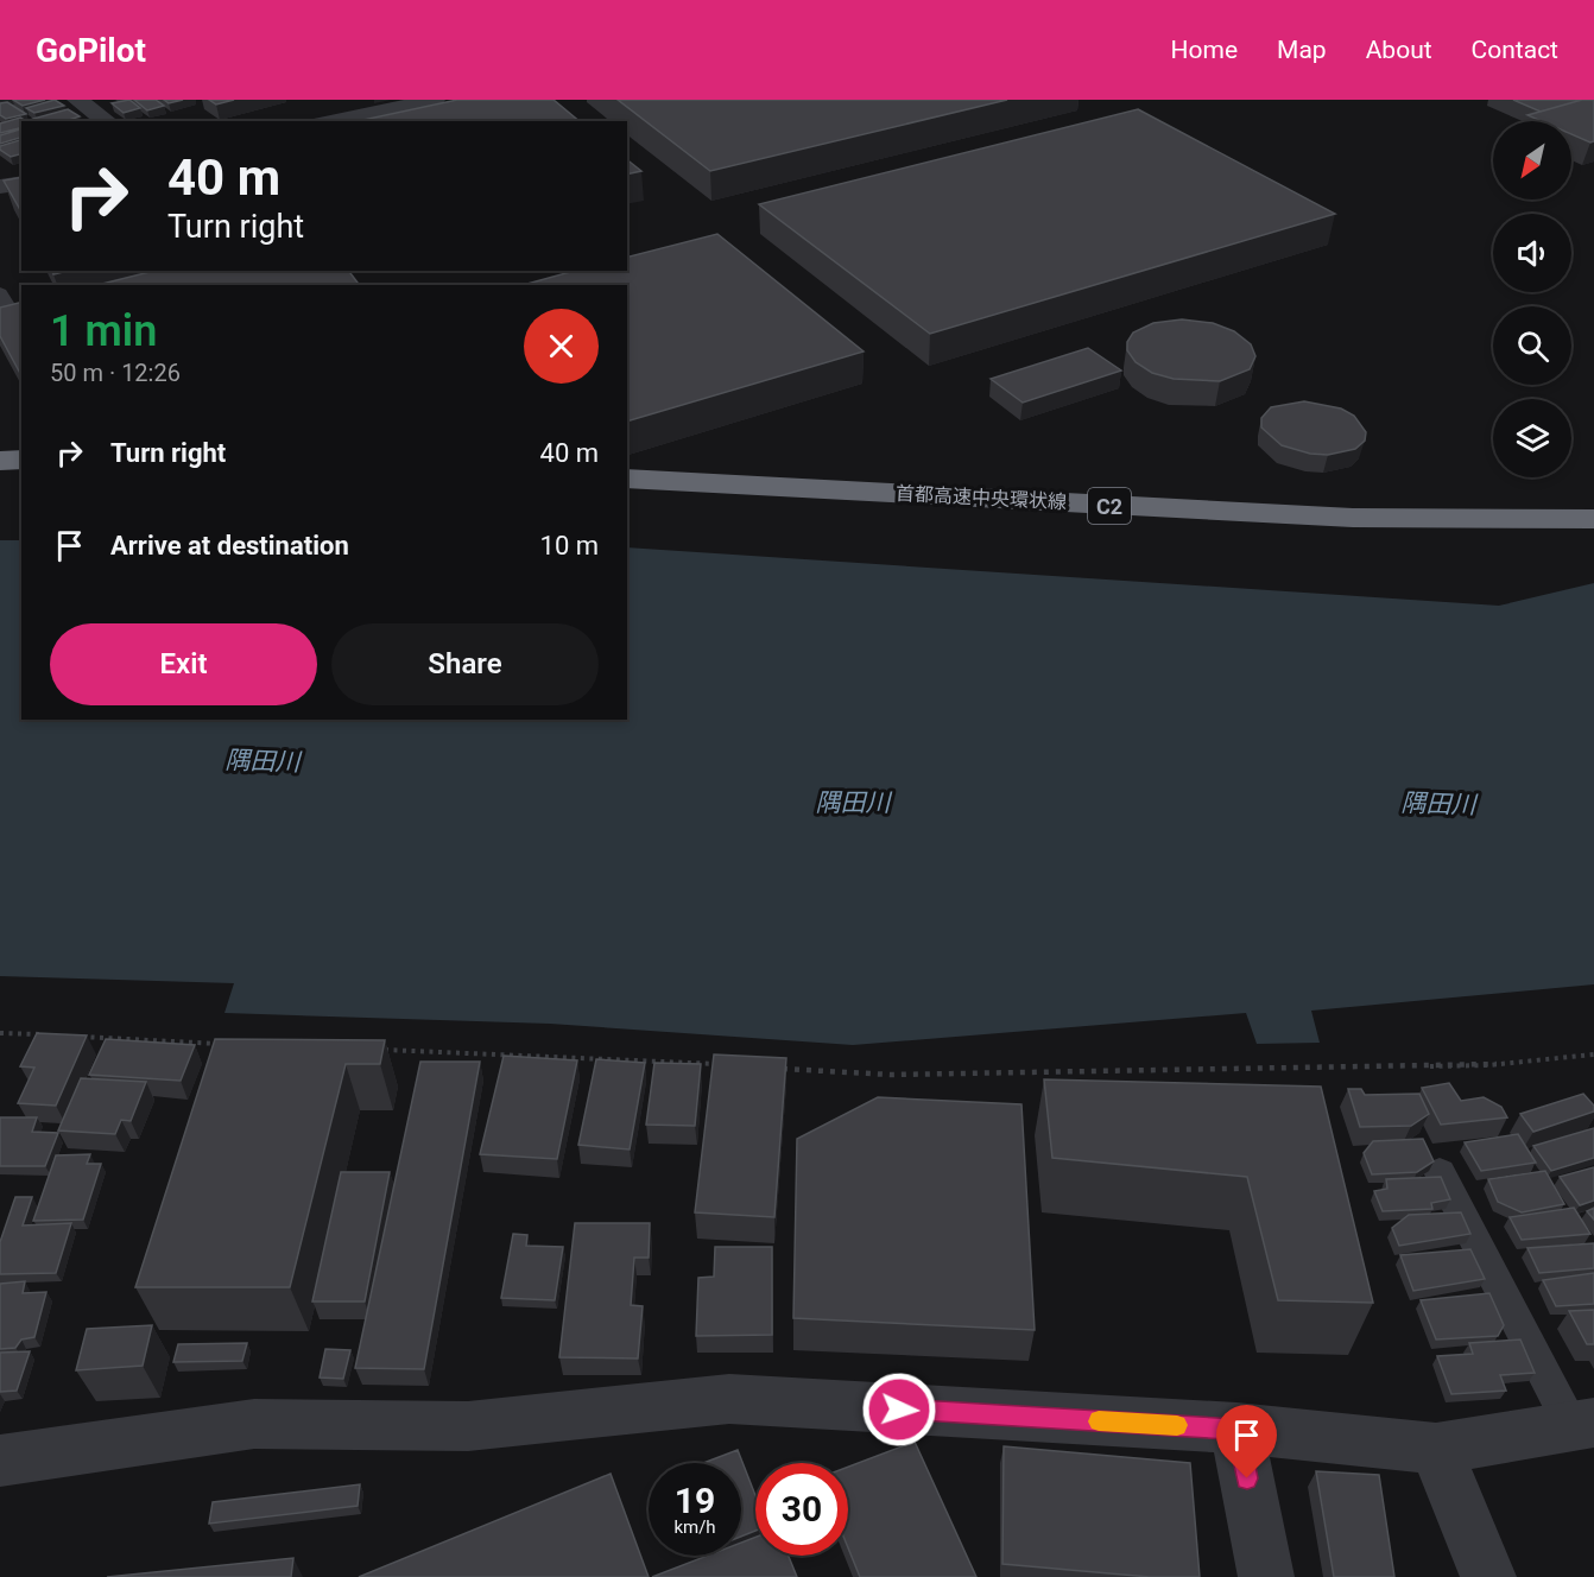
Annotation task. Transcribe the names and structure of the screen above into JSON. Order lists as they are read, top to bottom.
{
  "streets": {
    "highway": ["首都高速中央環状線", "C2"]
  },
  "water": ["隅田川"],
  "north": "bottom left",
  "page": {
    "header": "GoPilot",
    "nav": [
      "Home",
      "Map",
      "About",
      "Contact"
    ],
    "turn": ["40 m", "Turn right"],
    "heading": ["1 min", "50 m · 12:26"],
    "list": [
      {
        "name": "Turn right",
        "value": "40 m"
      },
      {
        "name": "Arrive at destination",
        "value": "10 m"
      }
    ],
    "buttons": ["Exit", "Share"],
    "speed": "19 km/h",
    "limit": "30"
  }
}
